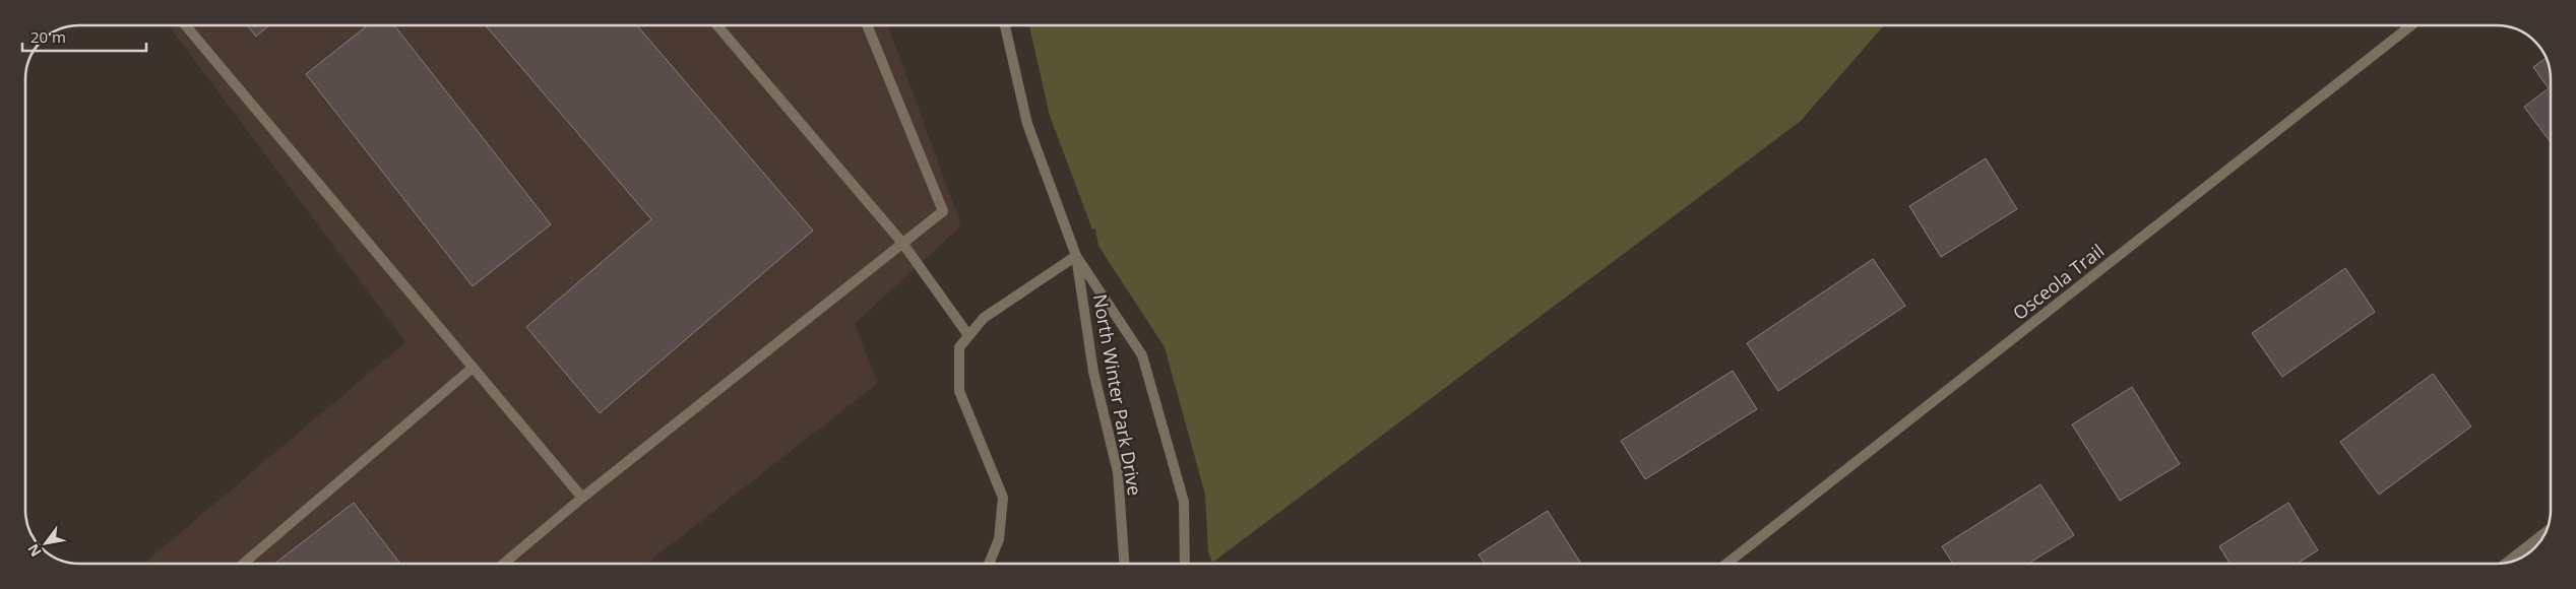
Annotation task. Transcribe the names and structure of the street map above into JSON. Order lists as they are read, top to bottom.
{
  "streets": {
    "street": ["Osceola Trail", "North Winter Park Drive"]
  },
  "scale_bar": "20 m",
  "north": "bottom left"
}
